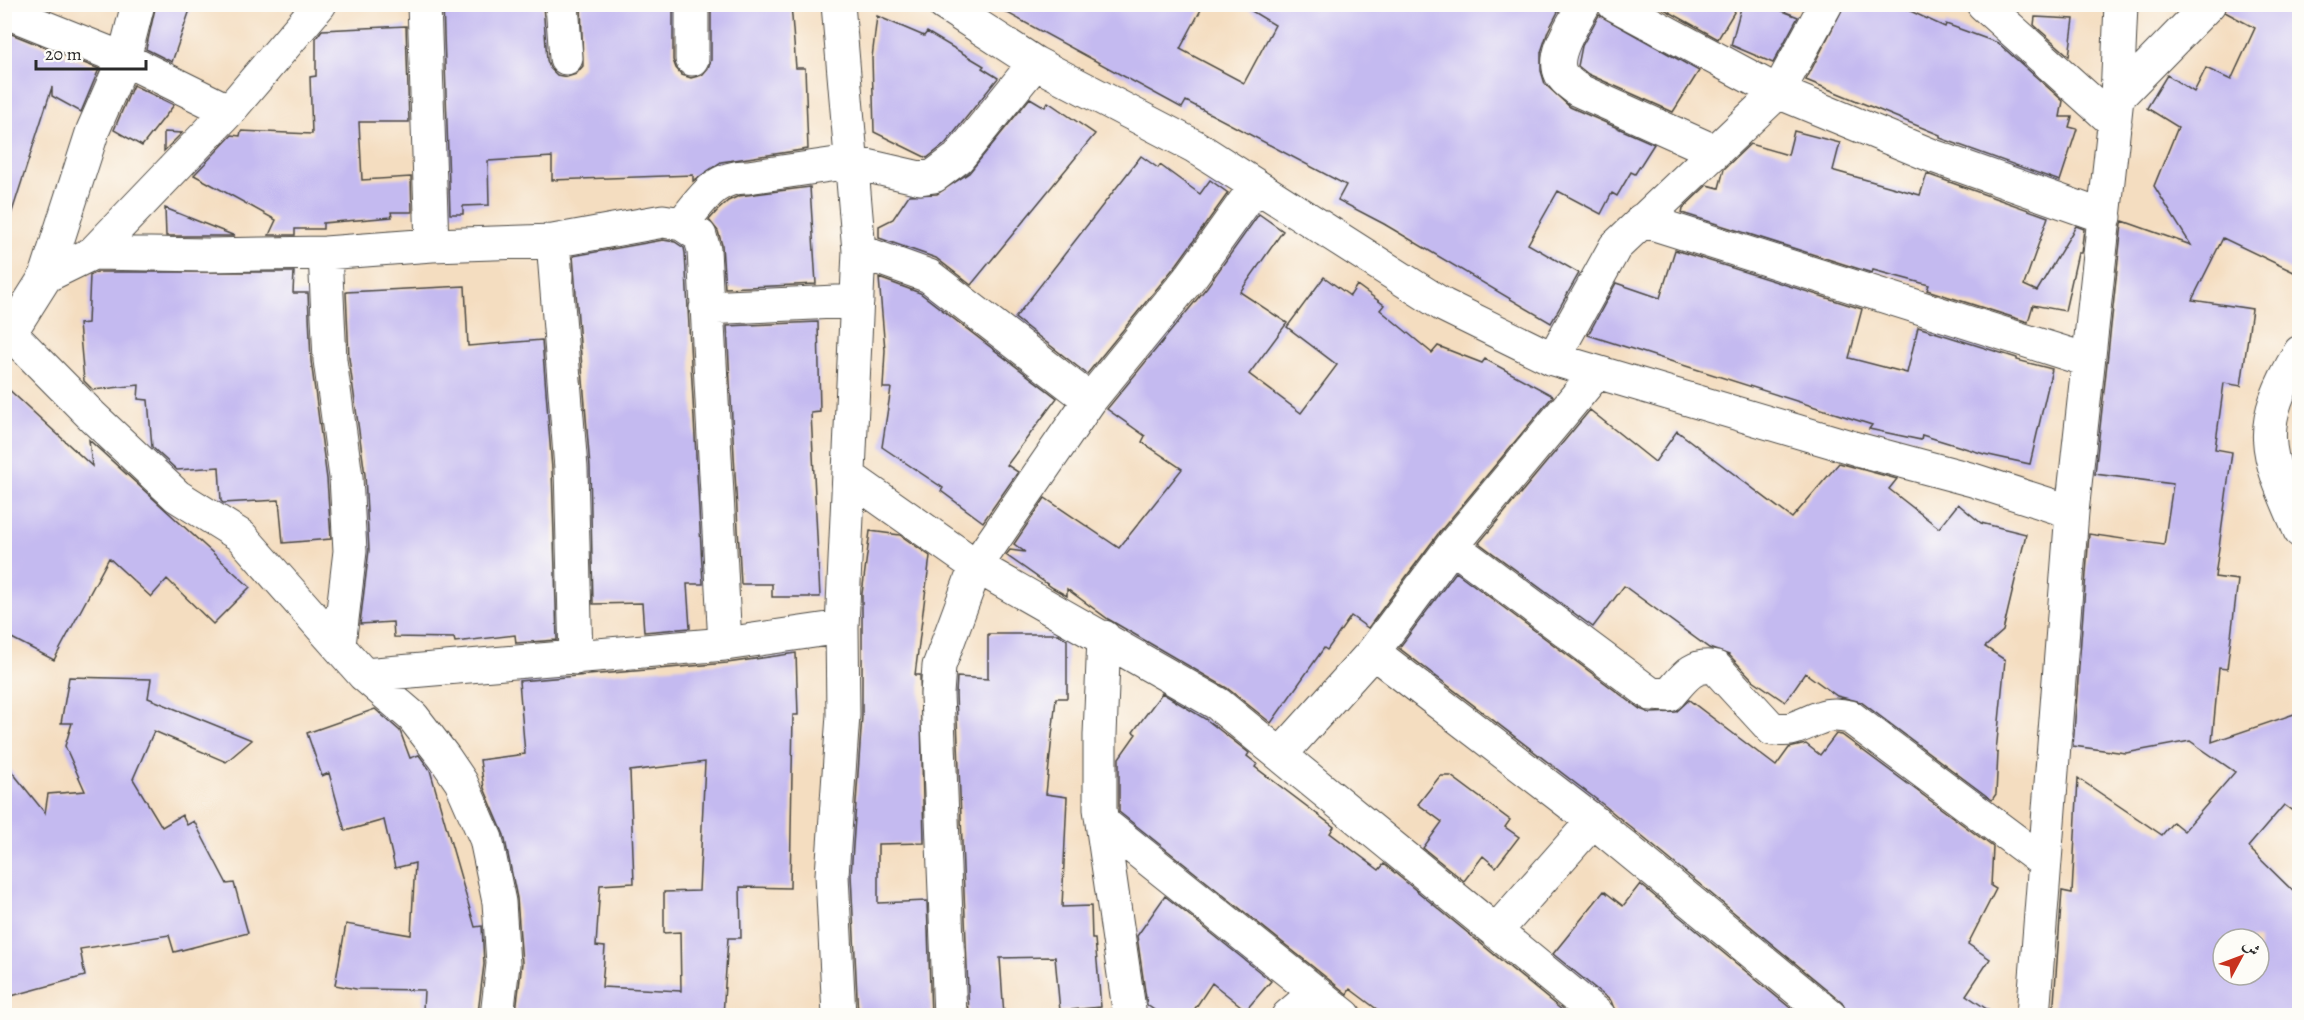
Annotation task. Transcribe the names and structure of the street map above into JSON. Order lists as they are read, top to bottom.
{
  "scale_bar": "20 m",
  "north": "top right"
}
